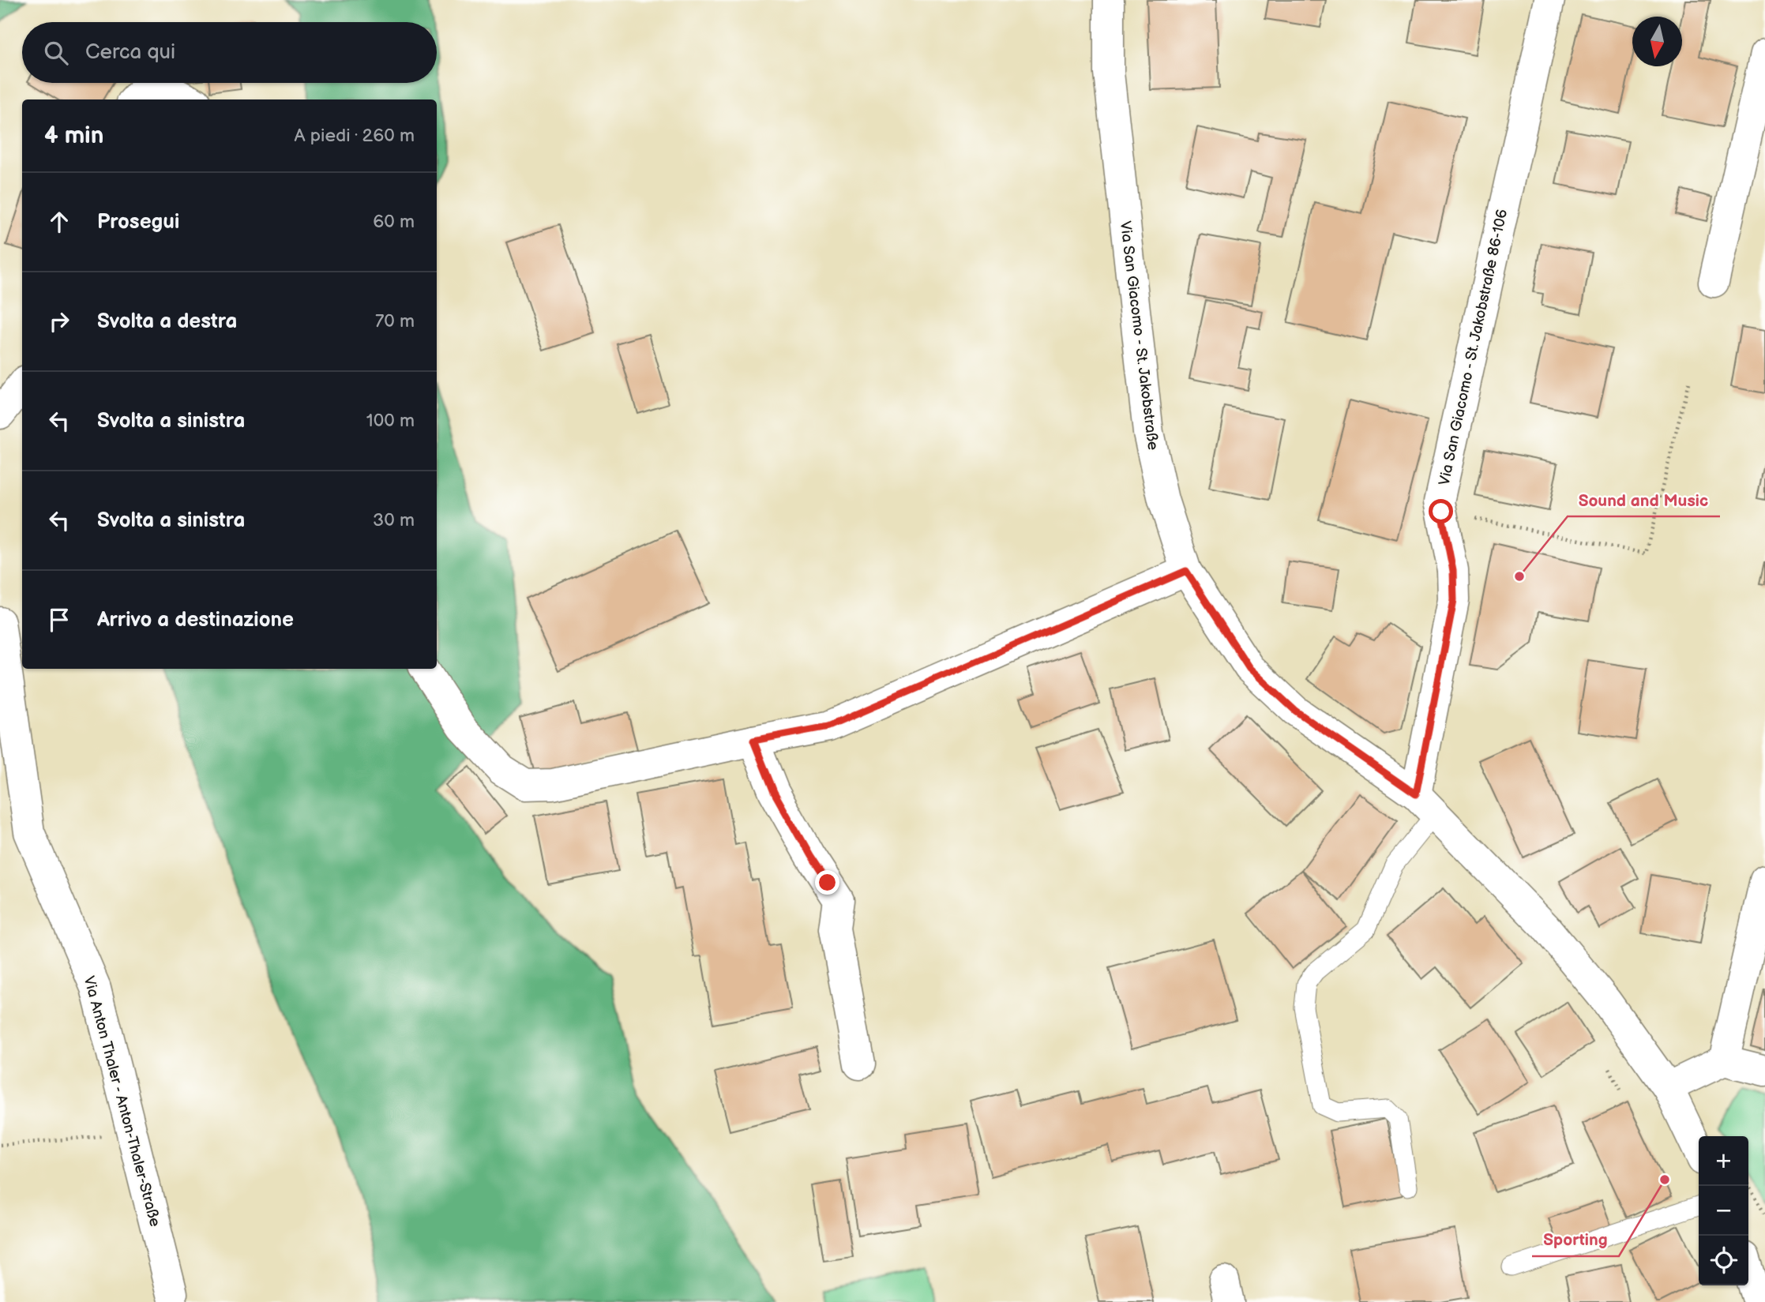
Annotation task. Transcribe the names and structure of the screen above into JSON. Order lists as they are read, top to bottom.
{
  "streets": {
    "street": ["Via San Giacomo - St. Jakobstraße", "Via San Giacomo - St. Jakobstraße 86-106", "Via Anton Thaler - Anton-Thaler-Straße"]
  },
  "crossings": [
    ["Via San Giacomo - St. Jakobstraße", "Via San Giacomo - St. Jakobstraße 86-106"]
  ],
  "places": ["Sound and Music", "Sporting"],
  "north": "bottom",
  "page": {
    "search": "Cerca qui",
    "heading": ["4 min", "A piedi · 260 m"],
    "list": [
      ["Prosegui", "60 m"],
      ["Svolta a destra", "70 m"],
      ["Svolta a sinistra", "100 m"],
      ["Svolta a sinistra", "30 m"],
      "Arrivo a destinazione"
    ],
    "map_buttons": ["+", "−"]
  }
}
